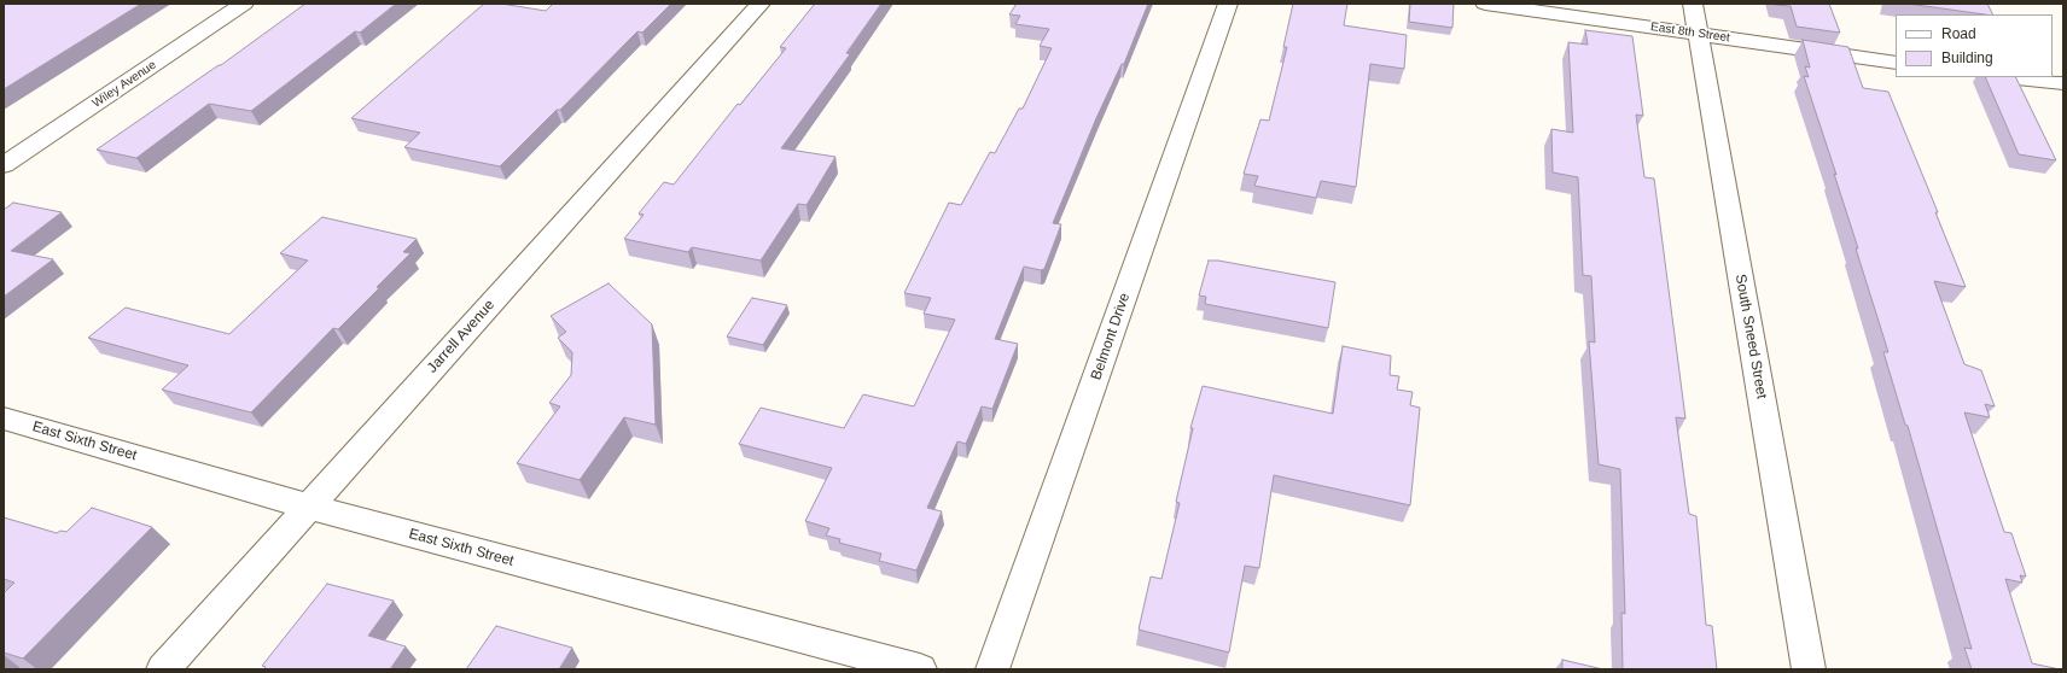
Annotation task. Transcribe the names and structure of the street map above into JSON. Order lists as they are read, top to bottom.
{
  "streets": {
    "street": [
      "East 8th Street",
      "Wiley Avenue",
      "Jarrell Avenue",
      "Belmont Drive",
      "South Sneed Street",
      "East Sixth Street"
    ]
  },
  "crossings": [
    ["East 8th Street", "South Sneed Street"],
    ["Jarrell Avenue", "East Sixth Street"]
  ],
  "legend": ["Road", "Building"]
}
